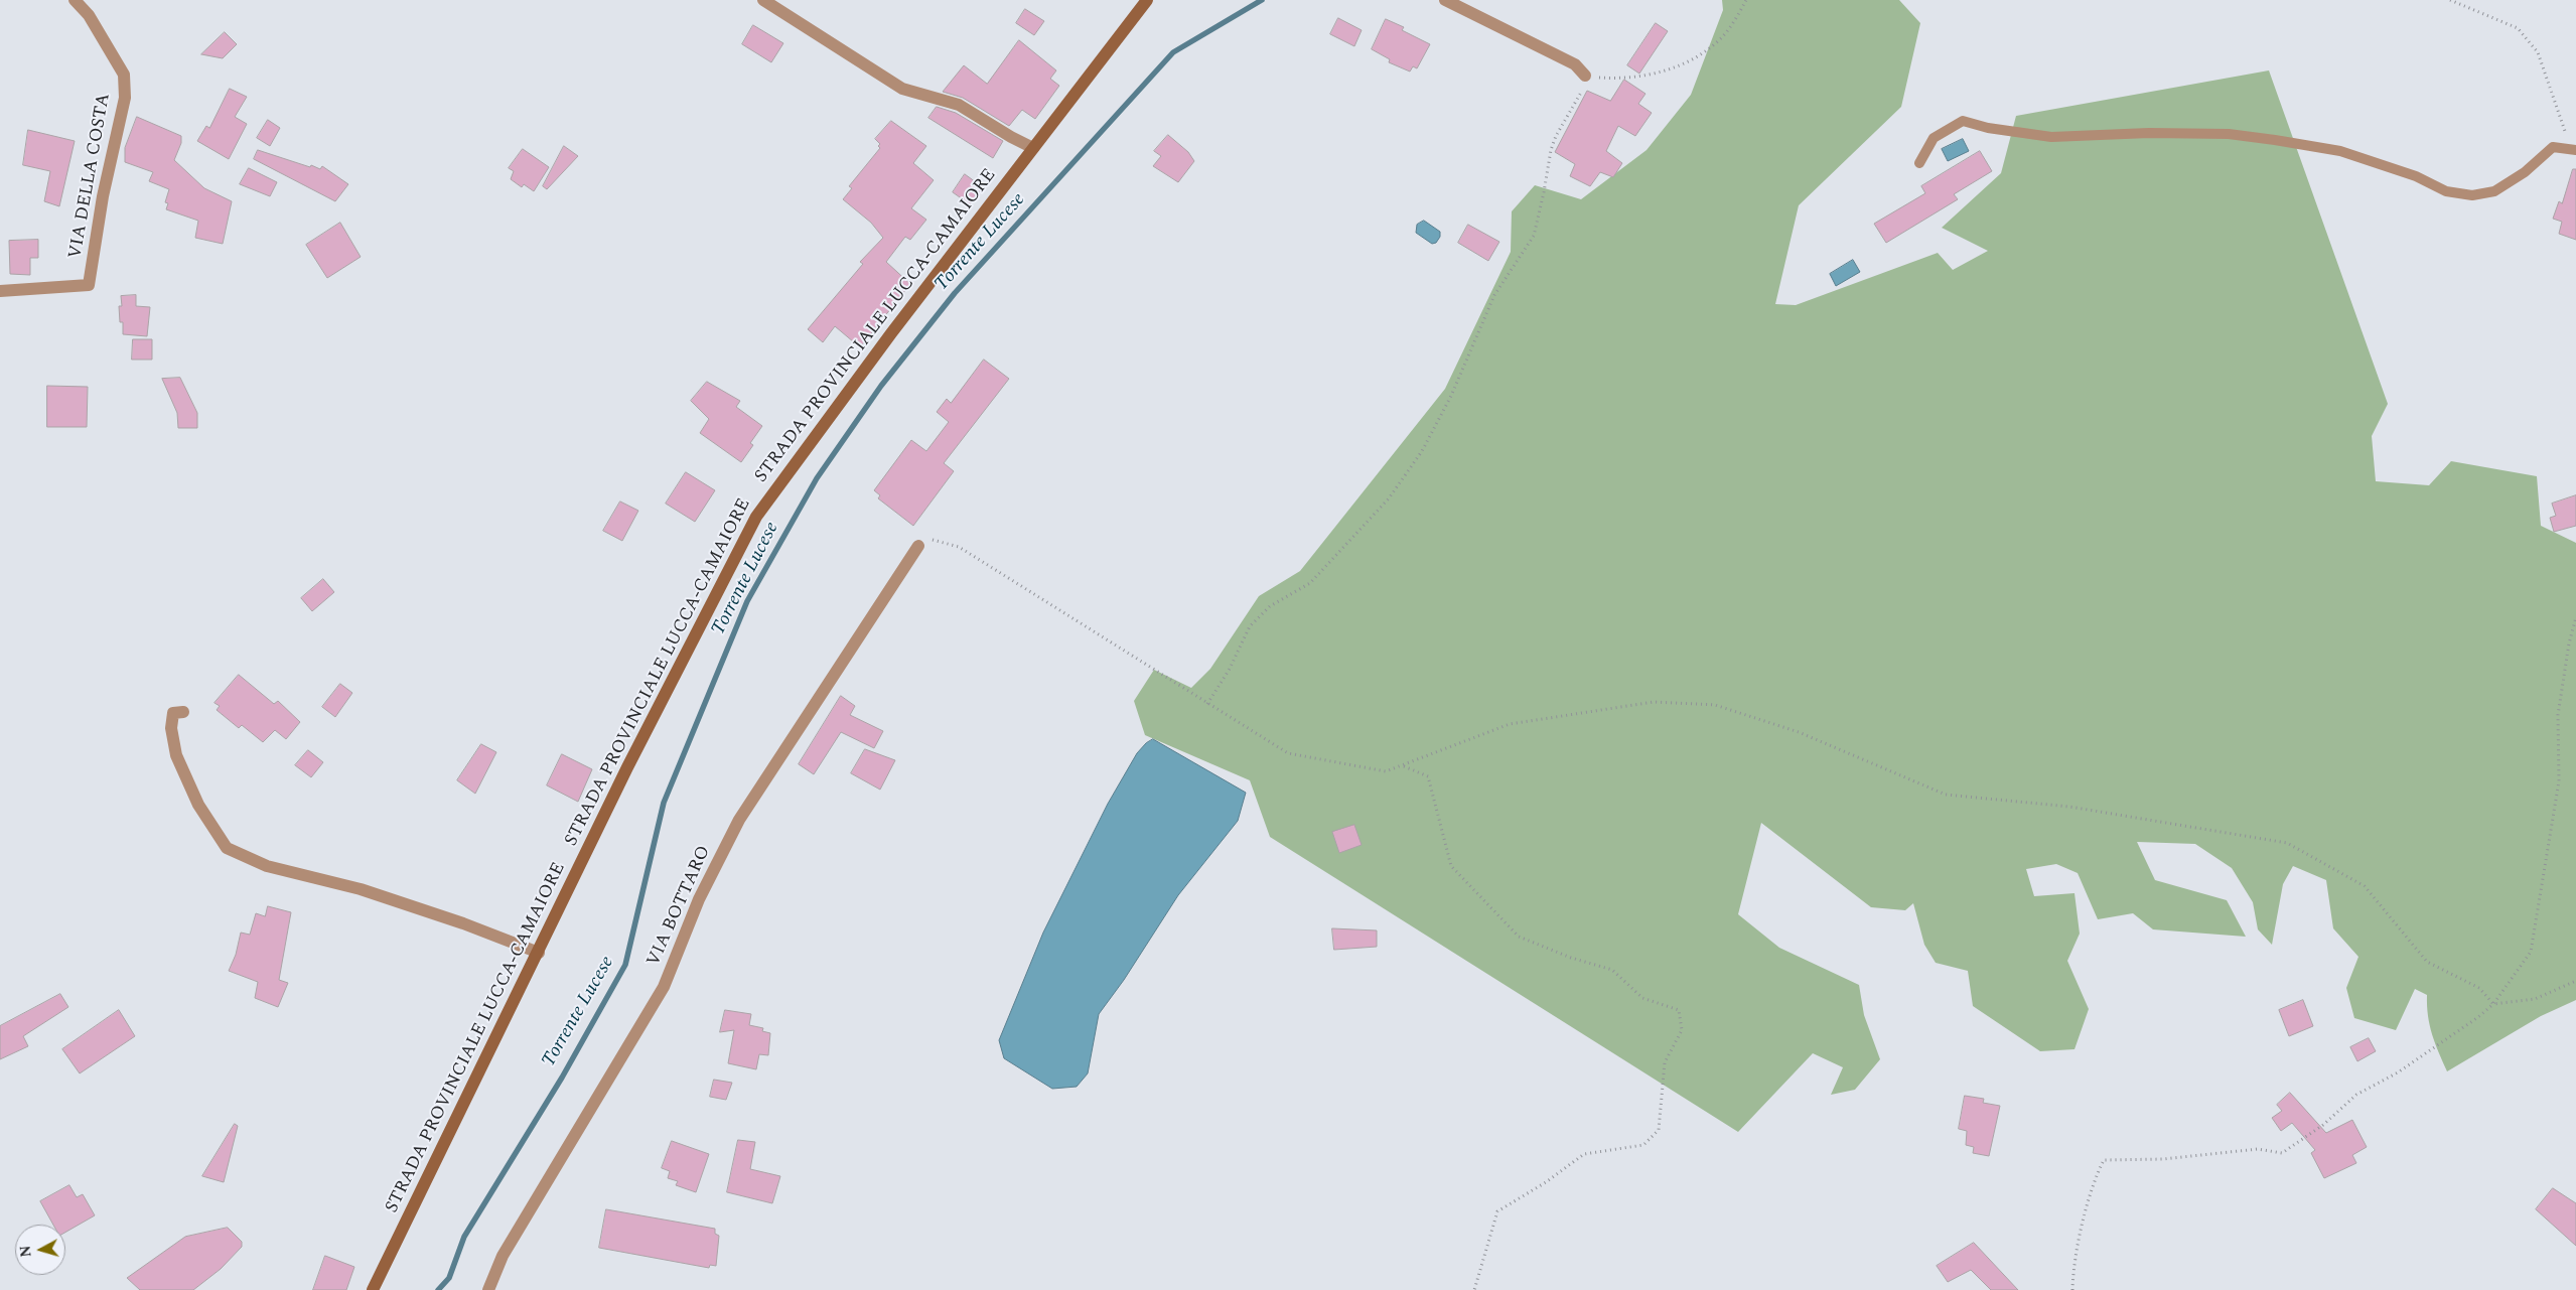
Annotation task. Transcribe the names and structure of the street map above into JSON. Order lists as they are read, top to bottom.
{
  "streets": {
    "main road": ["STRADA PROVINCIALE LUCCA-CAMAIORE"],
    "street": ["VIA DELLA COSTA", "VIA BOTTARO"]
  },
  "water": ["Torrente Lucese"],
  "north": "left"
}
